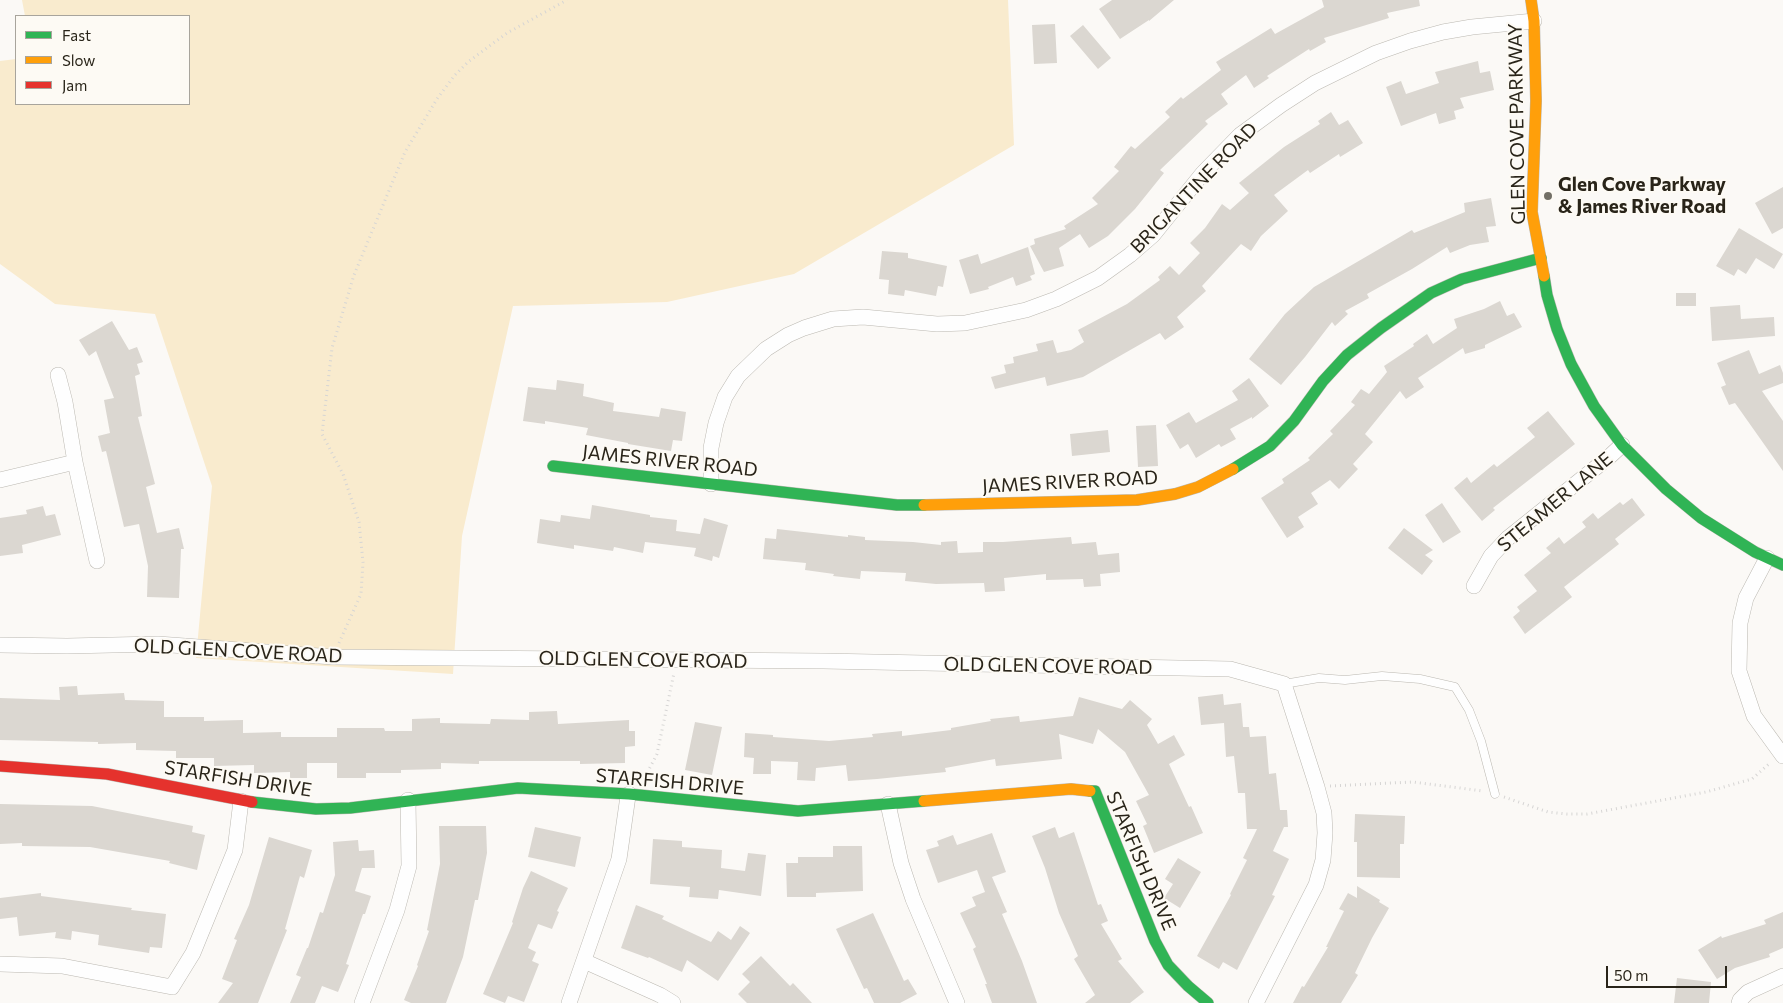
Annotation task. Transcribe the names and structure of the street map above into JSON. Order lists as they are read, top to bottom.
{
  "streets": {
    "street": [
      "GLEN COVE PARKWAY",
      "BRIGANTINE ROAD",
      "JAMES RIVER ROAD",
      "STEAMER LANE",
      "OLD GLEN COVE ROAD",
      "STARFISH DRIVE"
    ]
  },
  "crossings": [
    ["GLEN COVE PARKWAY", "BRIGANTINE ROAD"],
    ["GLEN COVE PARKWAY", "JAMES RIVER ROAD"],
    ["GLEN COVE PARKWAY", "STEAMER LANE"],
    ["BRIGANTINE ROAD", "JAMES RIVER ROAD"]
  ],
  "places": ["Glen Cove Parkway & James River Road"],
  "legend": ["Fast", "Slow", "Jam"],
  "scale_bar": "50 m"
}
